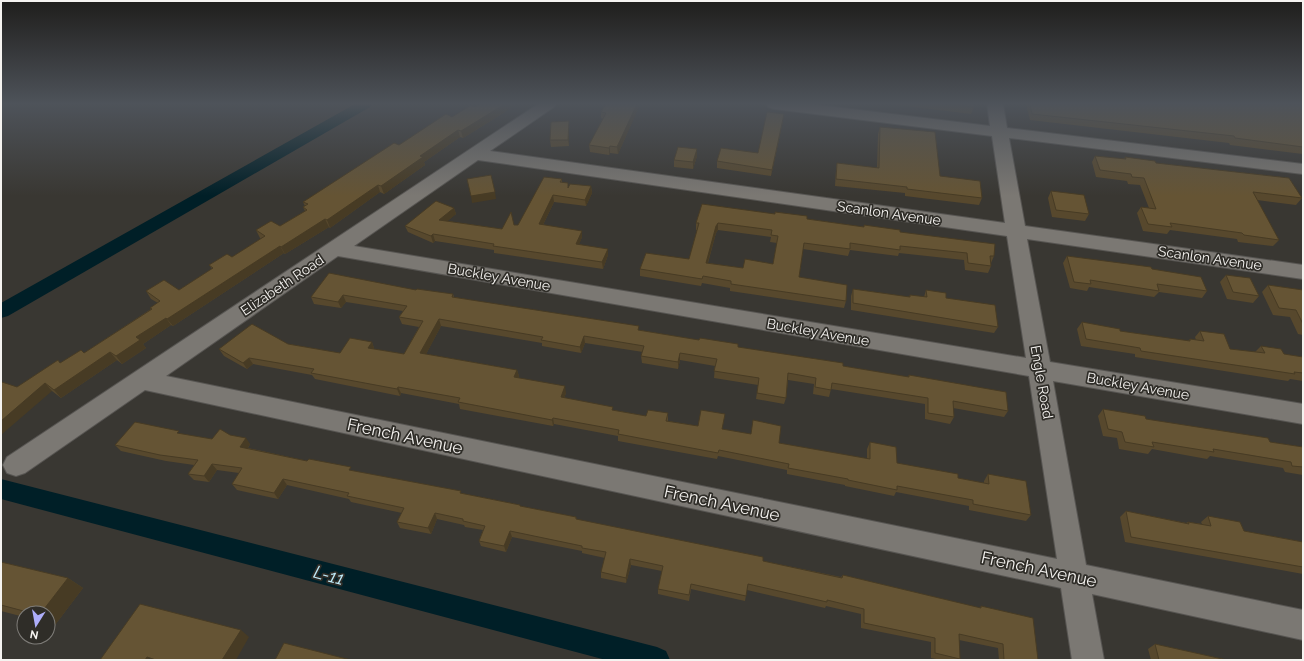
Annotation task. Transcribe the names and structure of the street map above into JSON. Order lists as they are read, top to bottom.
{
  "streets": {
    "street": [
      "Scanlon Avenue",
      "Buckley Avenue",
      "Elizabeth Road",
      "Engle Road",
      "French Avenue"
    ]
  },
  "crossings": [
    ["Scanlon Avenue", "Elizabeth Road"],
    ["Scanlon Avenue", "Engle Road"],
    ["Buckley Avenue", "Elizabeth Road"],
    ["Buckley Avenue", "Engle Road"],
    ["Elizabeth Road", "French Avenue"],
    ["Engle Road", "French Avenue"]
  ],
  "water": ["L-11"],
  "north": "bottom"
}
